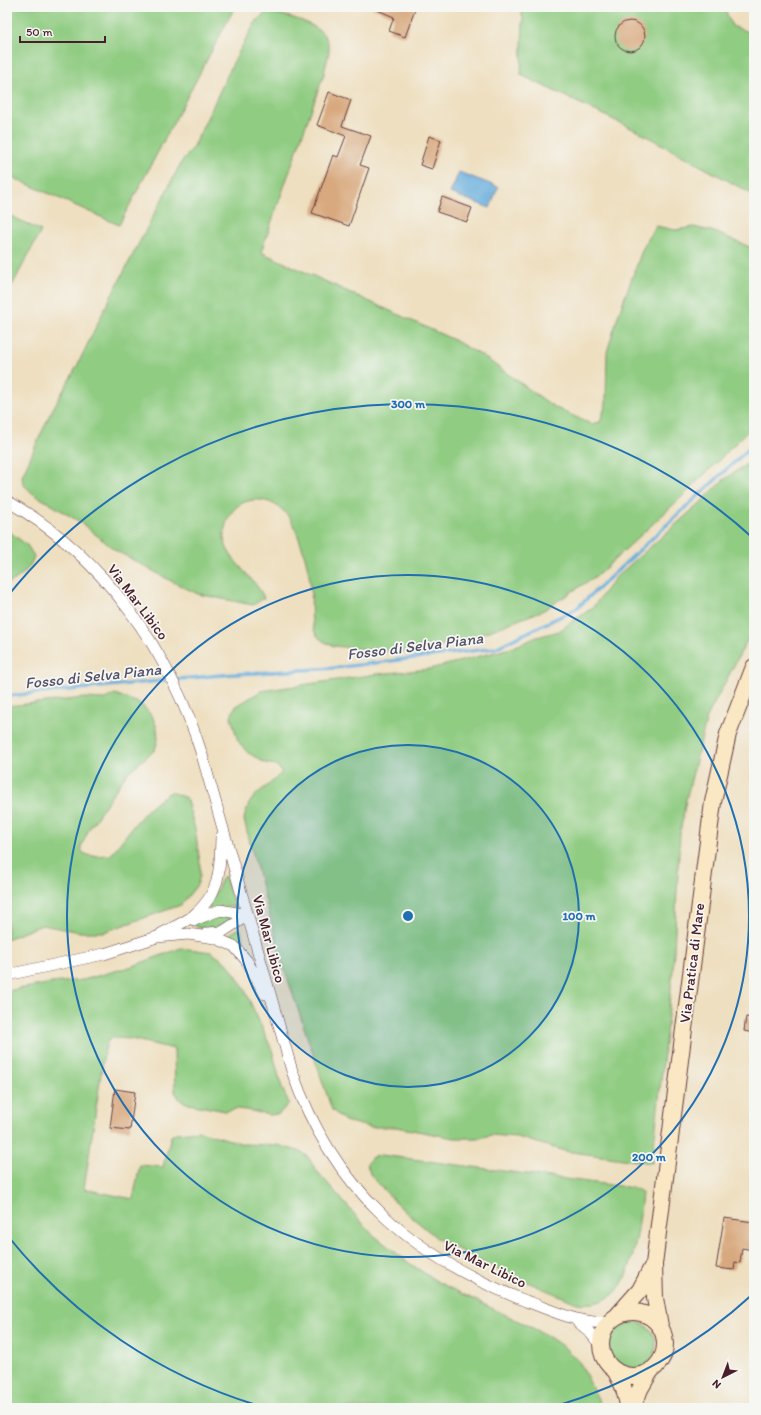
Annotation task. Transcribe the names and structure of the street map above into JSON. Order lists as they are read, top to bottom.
{
  "streets": {
    "street": ["Via Mar Libico", "Via Pratica di Mare"]
  },
  "crossings": [
    ["Via Mar Libico", "Via Pratica di Mare"]
  ],
  "water": ["Fosso di Selva Piana"],
  "scale_bar": "50 m",
  "north": "bottom left",
  "rings": ["300 m", "100 m", "200 m"]
}
